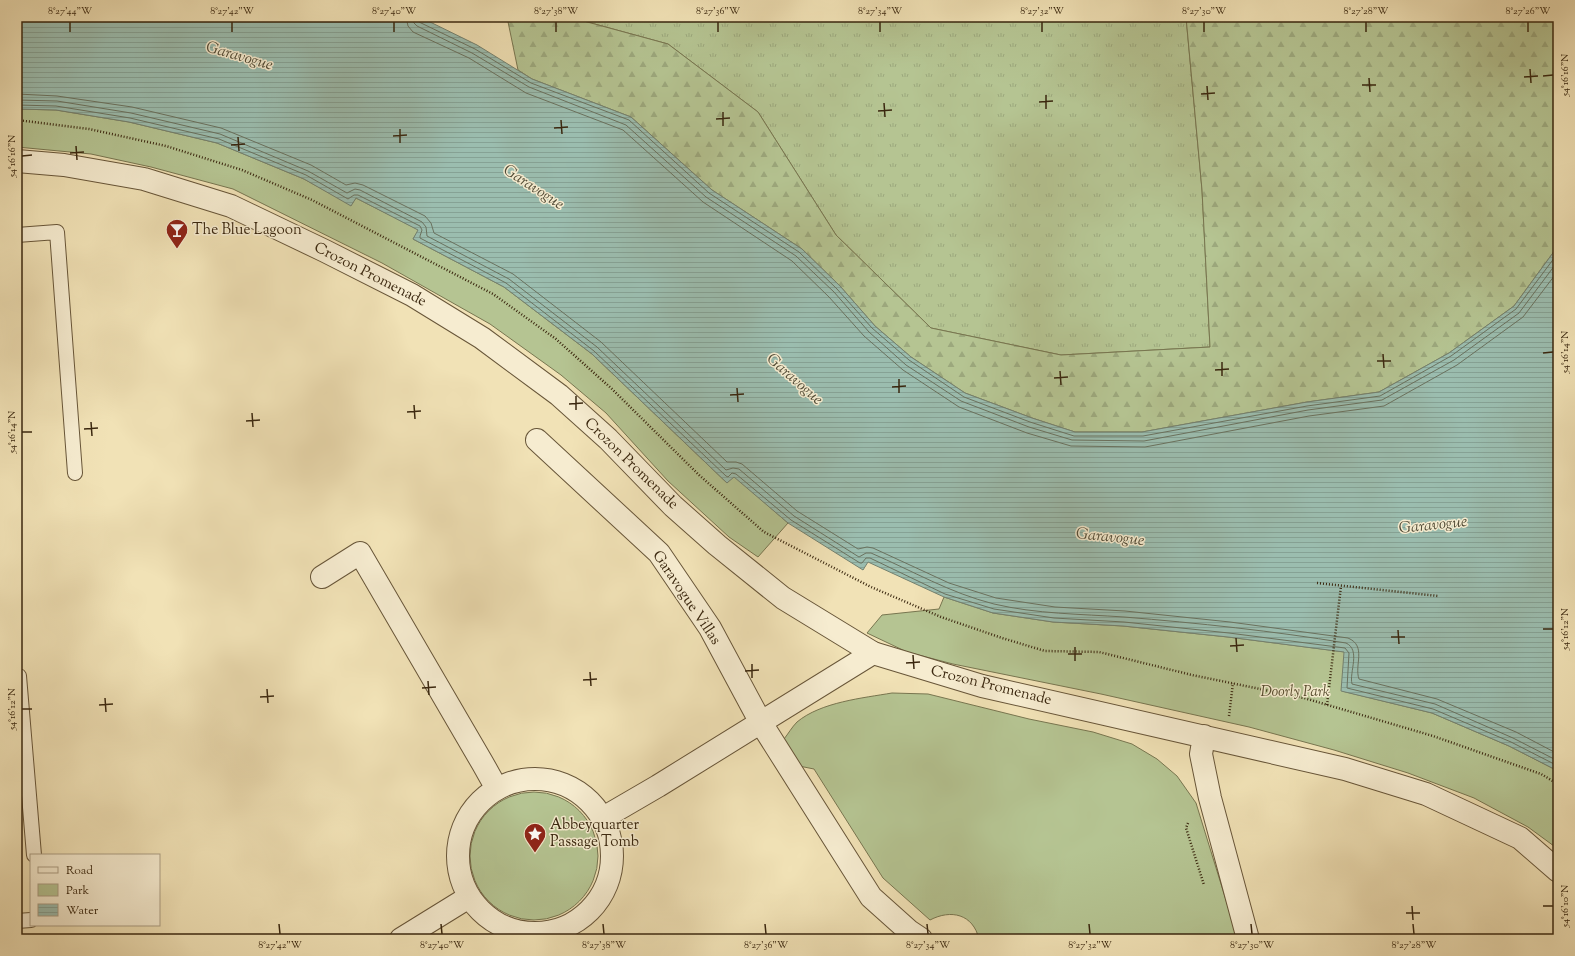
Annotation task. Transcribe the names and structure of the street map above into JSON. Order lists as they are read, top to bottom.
{
  "streets": {
    "street": ["Crozon Promenade", "Garavogue Villas"]
  },
  "water": ["Garavogue"],
  "parks": ["Doorly Park"],
  "places": {
    "bar": ["The Blue Lagoon"],
    "place": ["Abbeyquarter Passage Tomb"]
  },
  "legend": ["Road", "Park", "Water"],
  "coordinates": [
    "8°27'44\"W",
    "8°27'42\"W",
    "8°27'40\"W",
    "8°27'38\"W",
    "8°27'36\"W",
    "8°27'34\"W",
    "8°27'32\"W",
    "8°27'30\"W",
    "8°27'28\"W",
    "8°27'26\"W",
    "54°16'16\"N",
    "54°16'14\"N",
    "54°16'12\"N",
    "54°16'10\"N"
  ]
}
